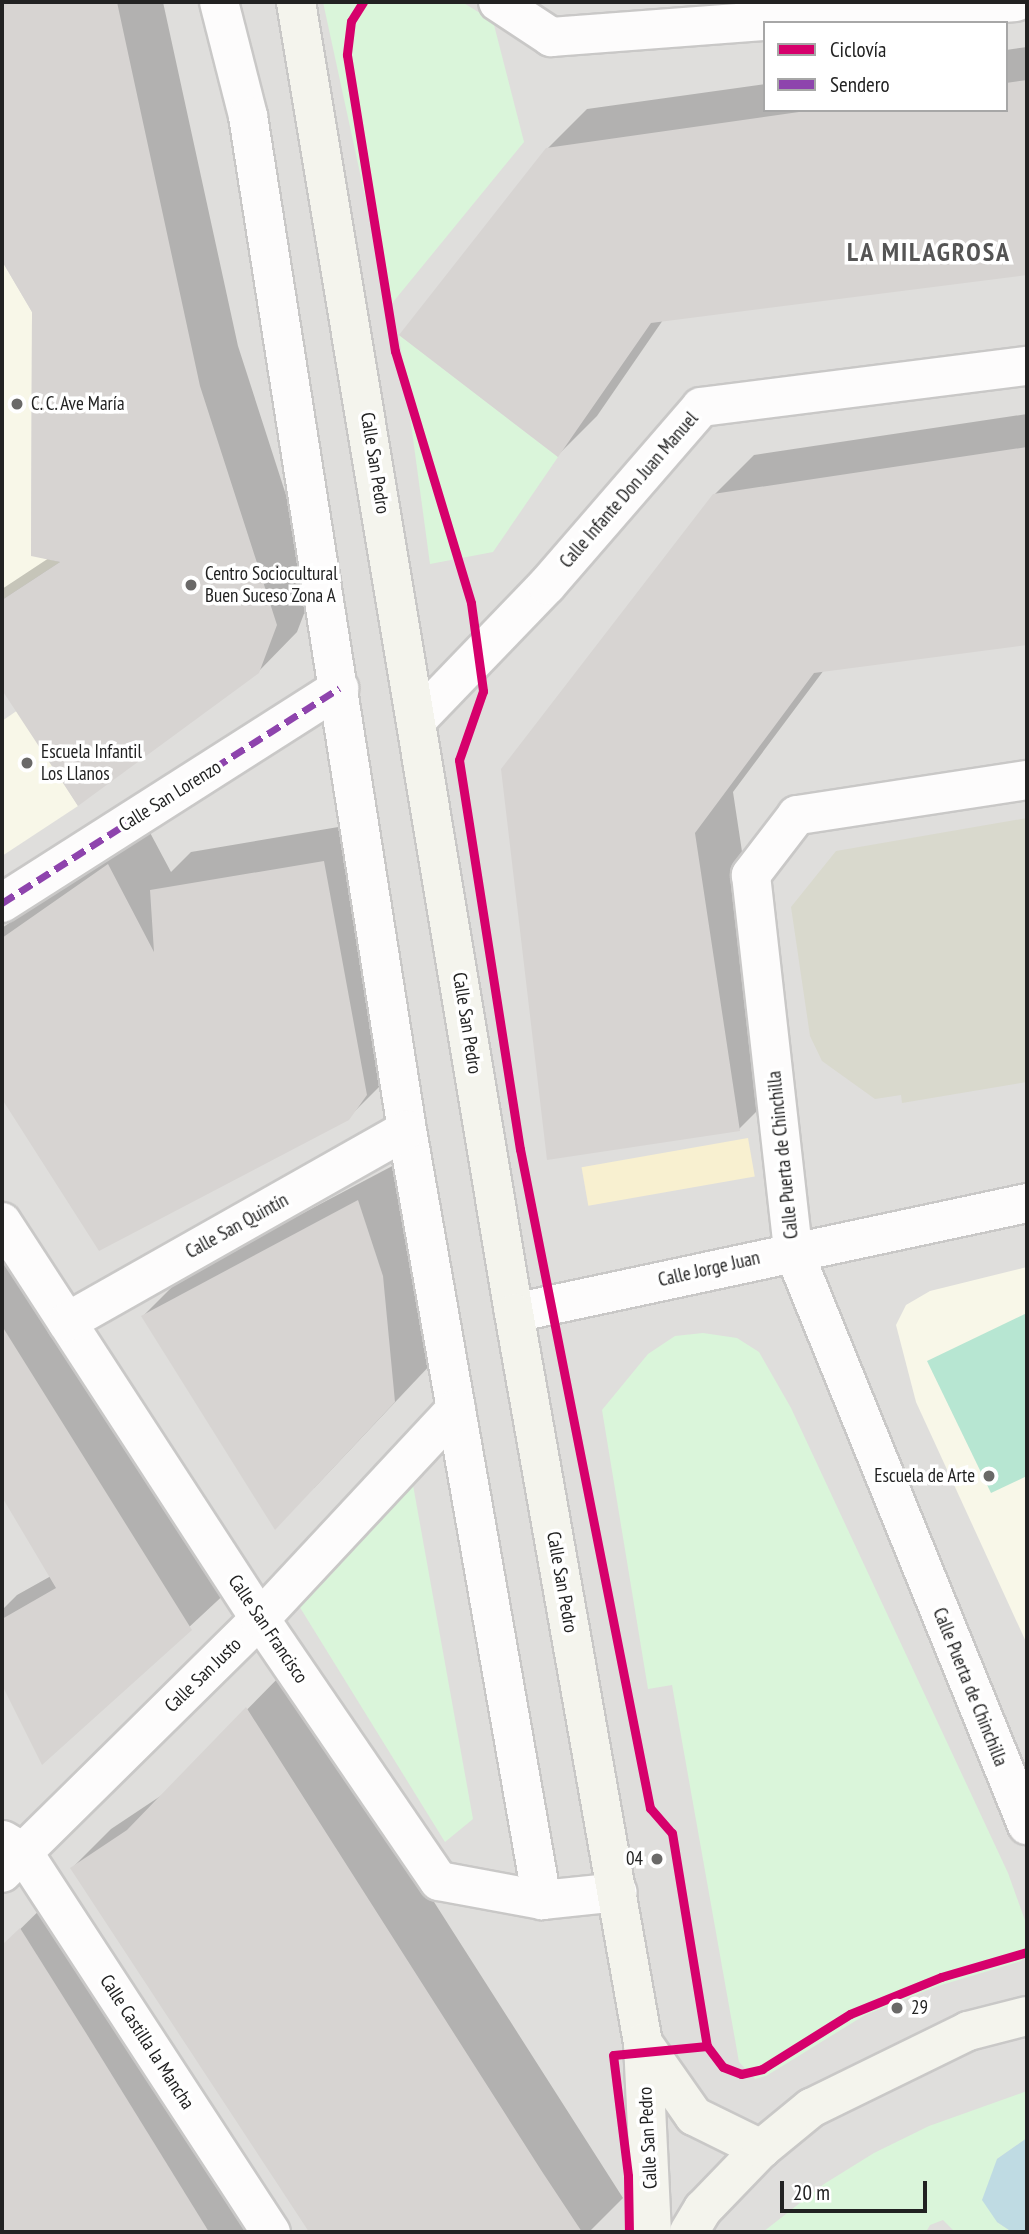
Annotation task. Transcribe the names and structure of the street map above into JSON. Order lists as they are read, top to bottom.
{
  "streets": {
    "main road": ["Calle San Pedro"],
    "street": [
      "Calle Infante Don Juan Manuel",
      "Calle San Lorenzo",
      "Calle Puerta de Chinchilla",
      "Calle San Quintín",
      "Calle Jorge Juan",
      "Calle San Francisco",
      "Calle San Justo",
      "Calle Castilla la Mancha"
    ]
  },
  "crossings": [
    ["Calle San Pedro", "Calle Infante Don Juan Manuel"],
    ["Calle San Pedro", "Calle Jorge Juan"],
    ["Calle San Pedro", "Calle San Francisco"],
    ["Calle Puerta de Chinchilla", "Calle Jorge Juan"],
    ["Calle San Quintín", "Calle San Francisco"],
    ["Calle San Francisco", "Calle San Justo"],
    ["Calle San Justo", "Calle Castilla la Mancha"]
  ],
  "districts": ["LA MILAGROSA"],
  "places": [
    "C. C. Ave María",
    "Centro Sociocultural Buen Suceso Zona A",
    "Escuela Infantil Los Llanos",
    "Escuela de Arte",
    "04",
    "29"
  ],
  "legend": ["Ciclovía", "Sendero"],
  "scale_bar": "20 m"
}
